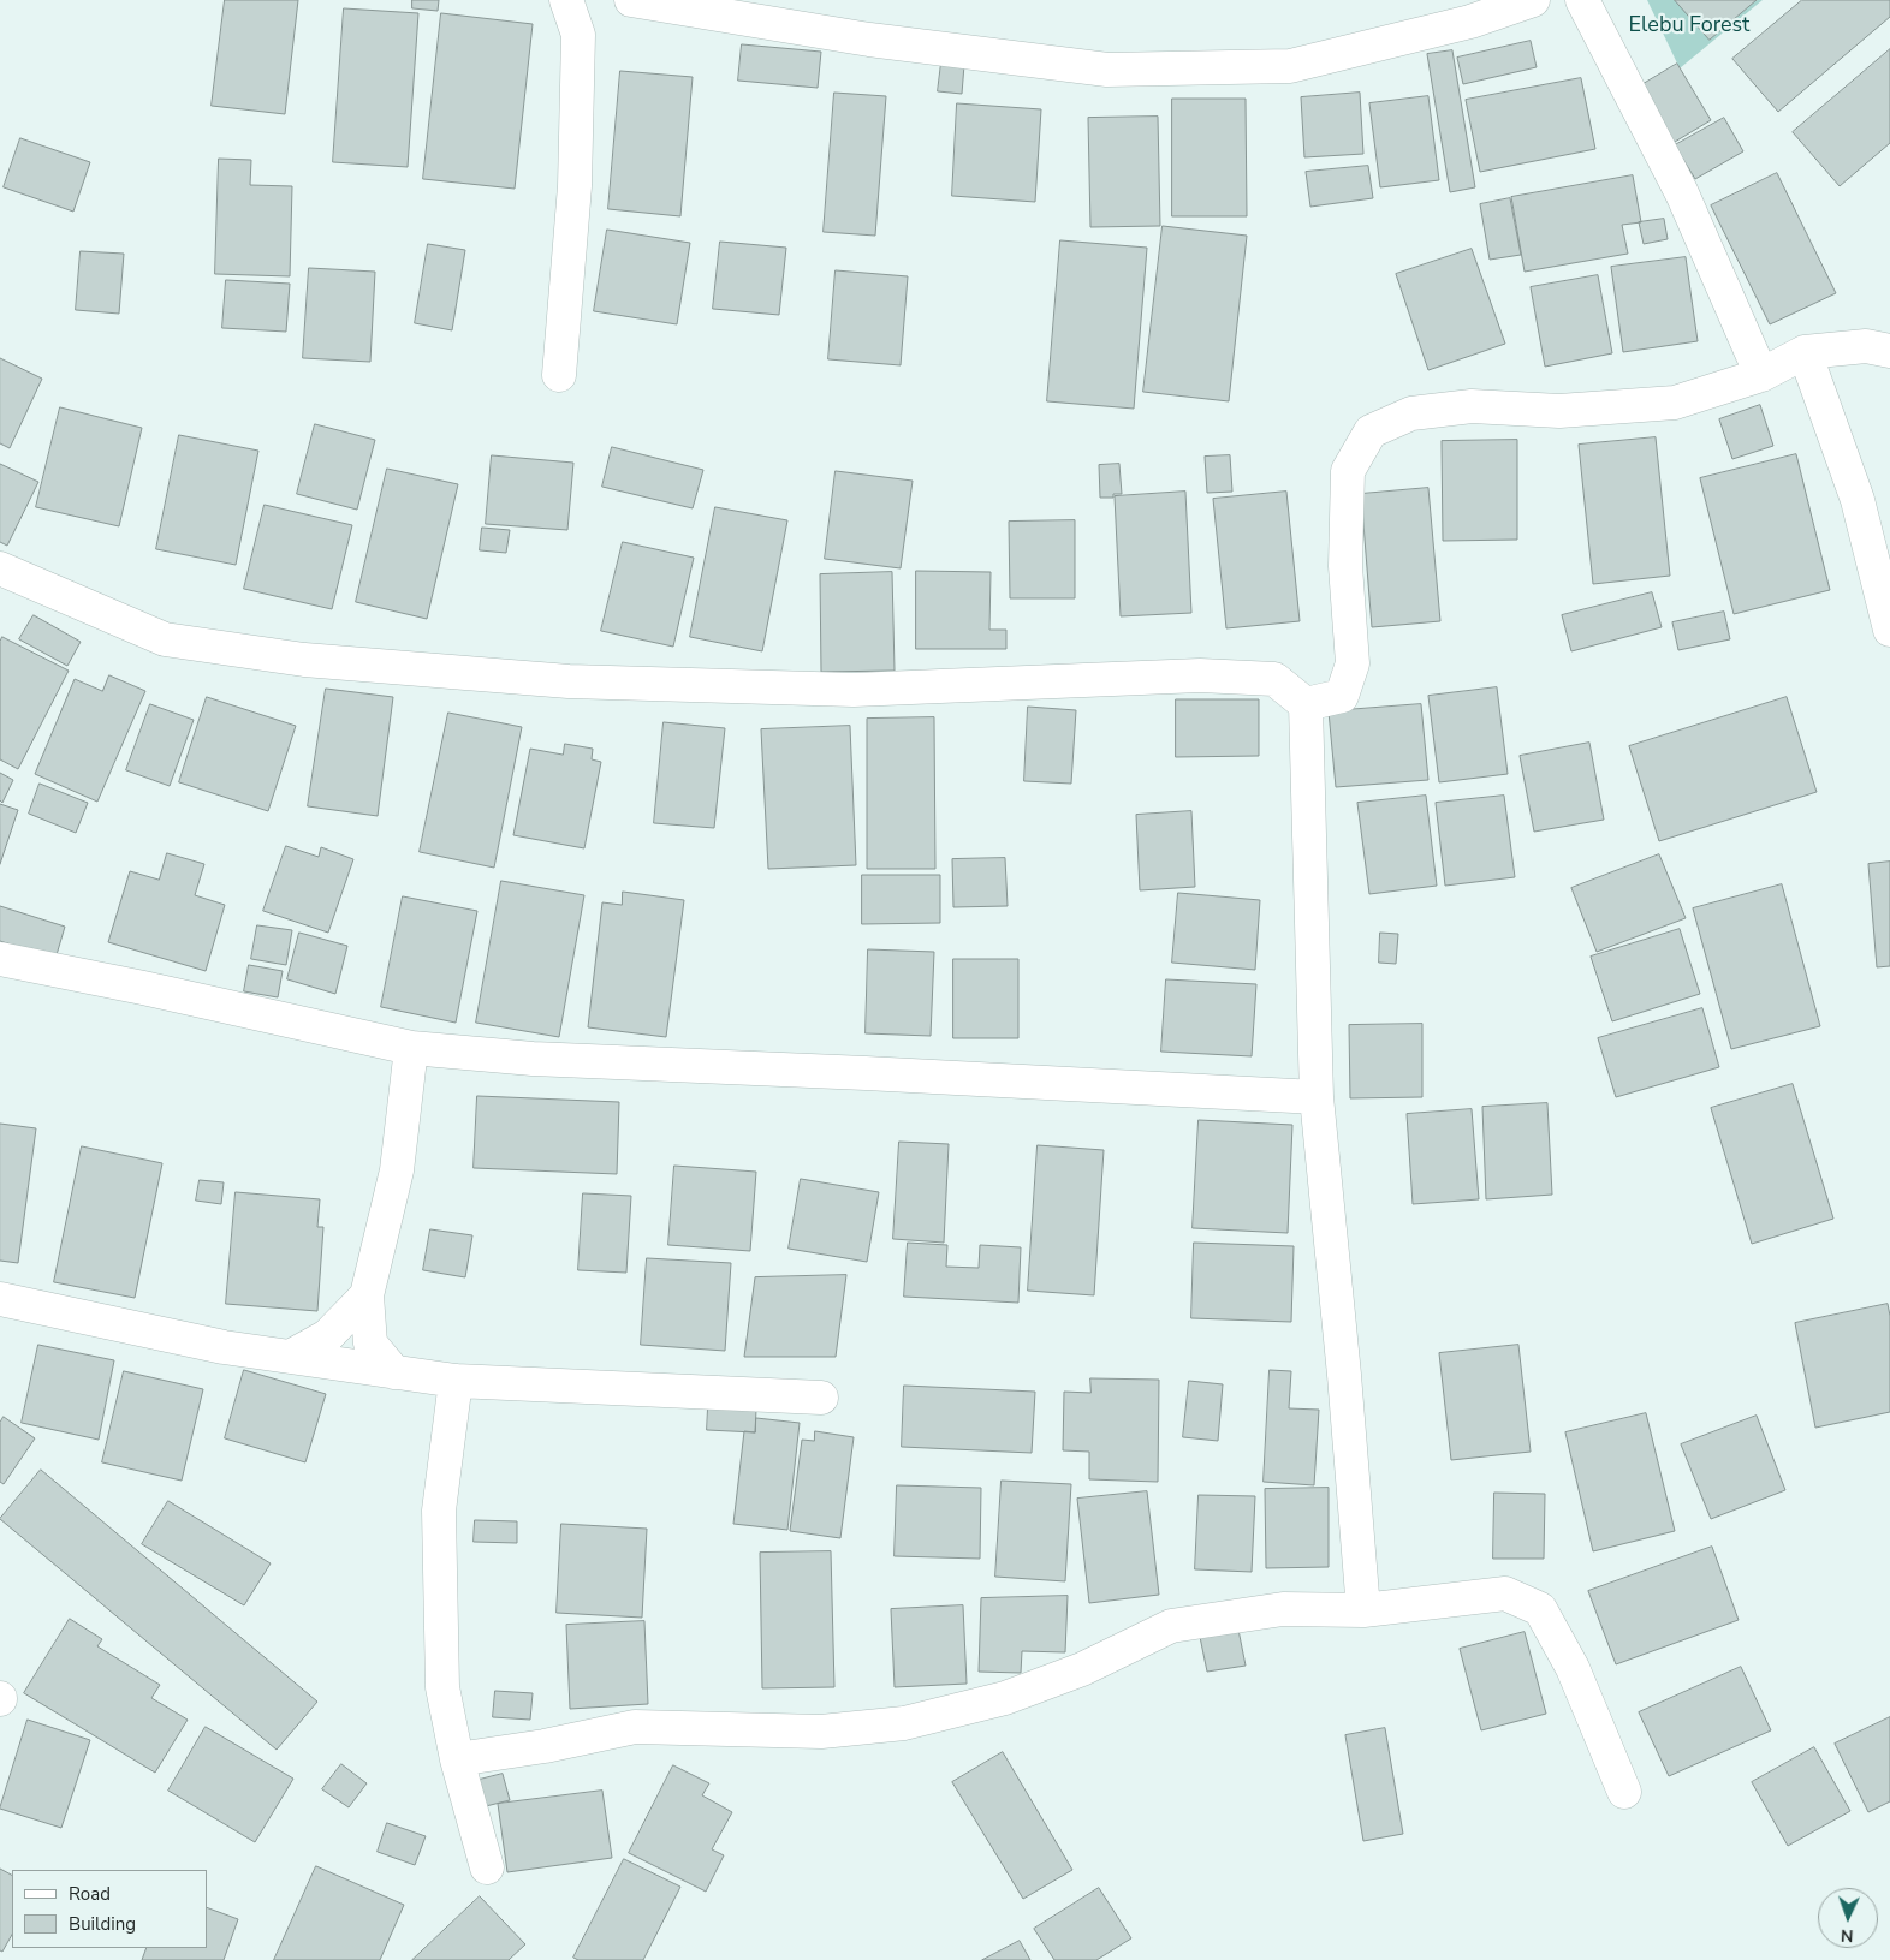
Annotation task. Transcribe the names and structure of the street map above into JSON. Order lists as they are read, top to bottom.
{
  "parks": ["Elebu Forest"],
  "legend": ["Road", "Building"],
  "north": "bottom"
}
